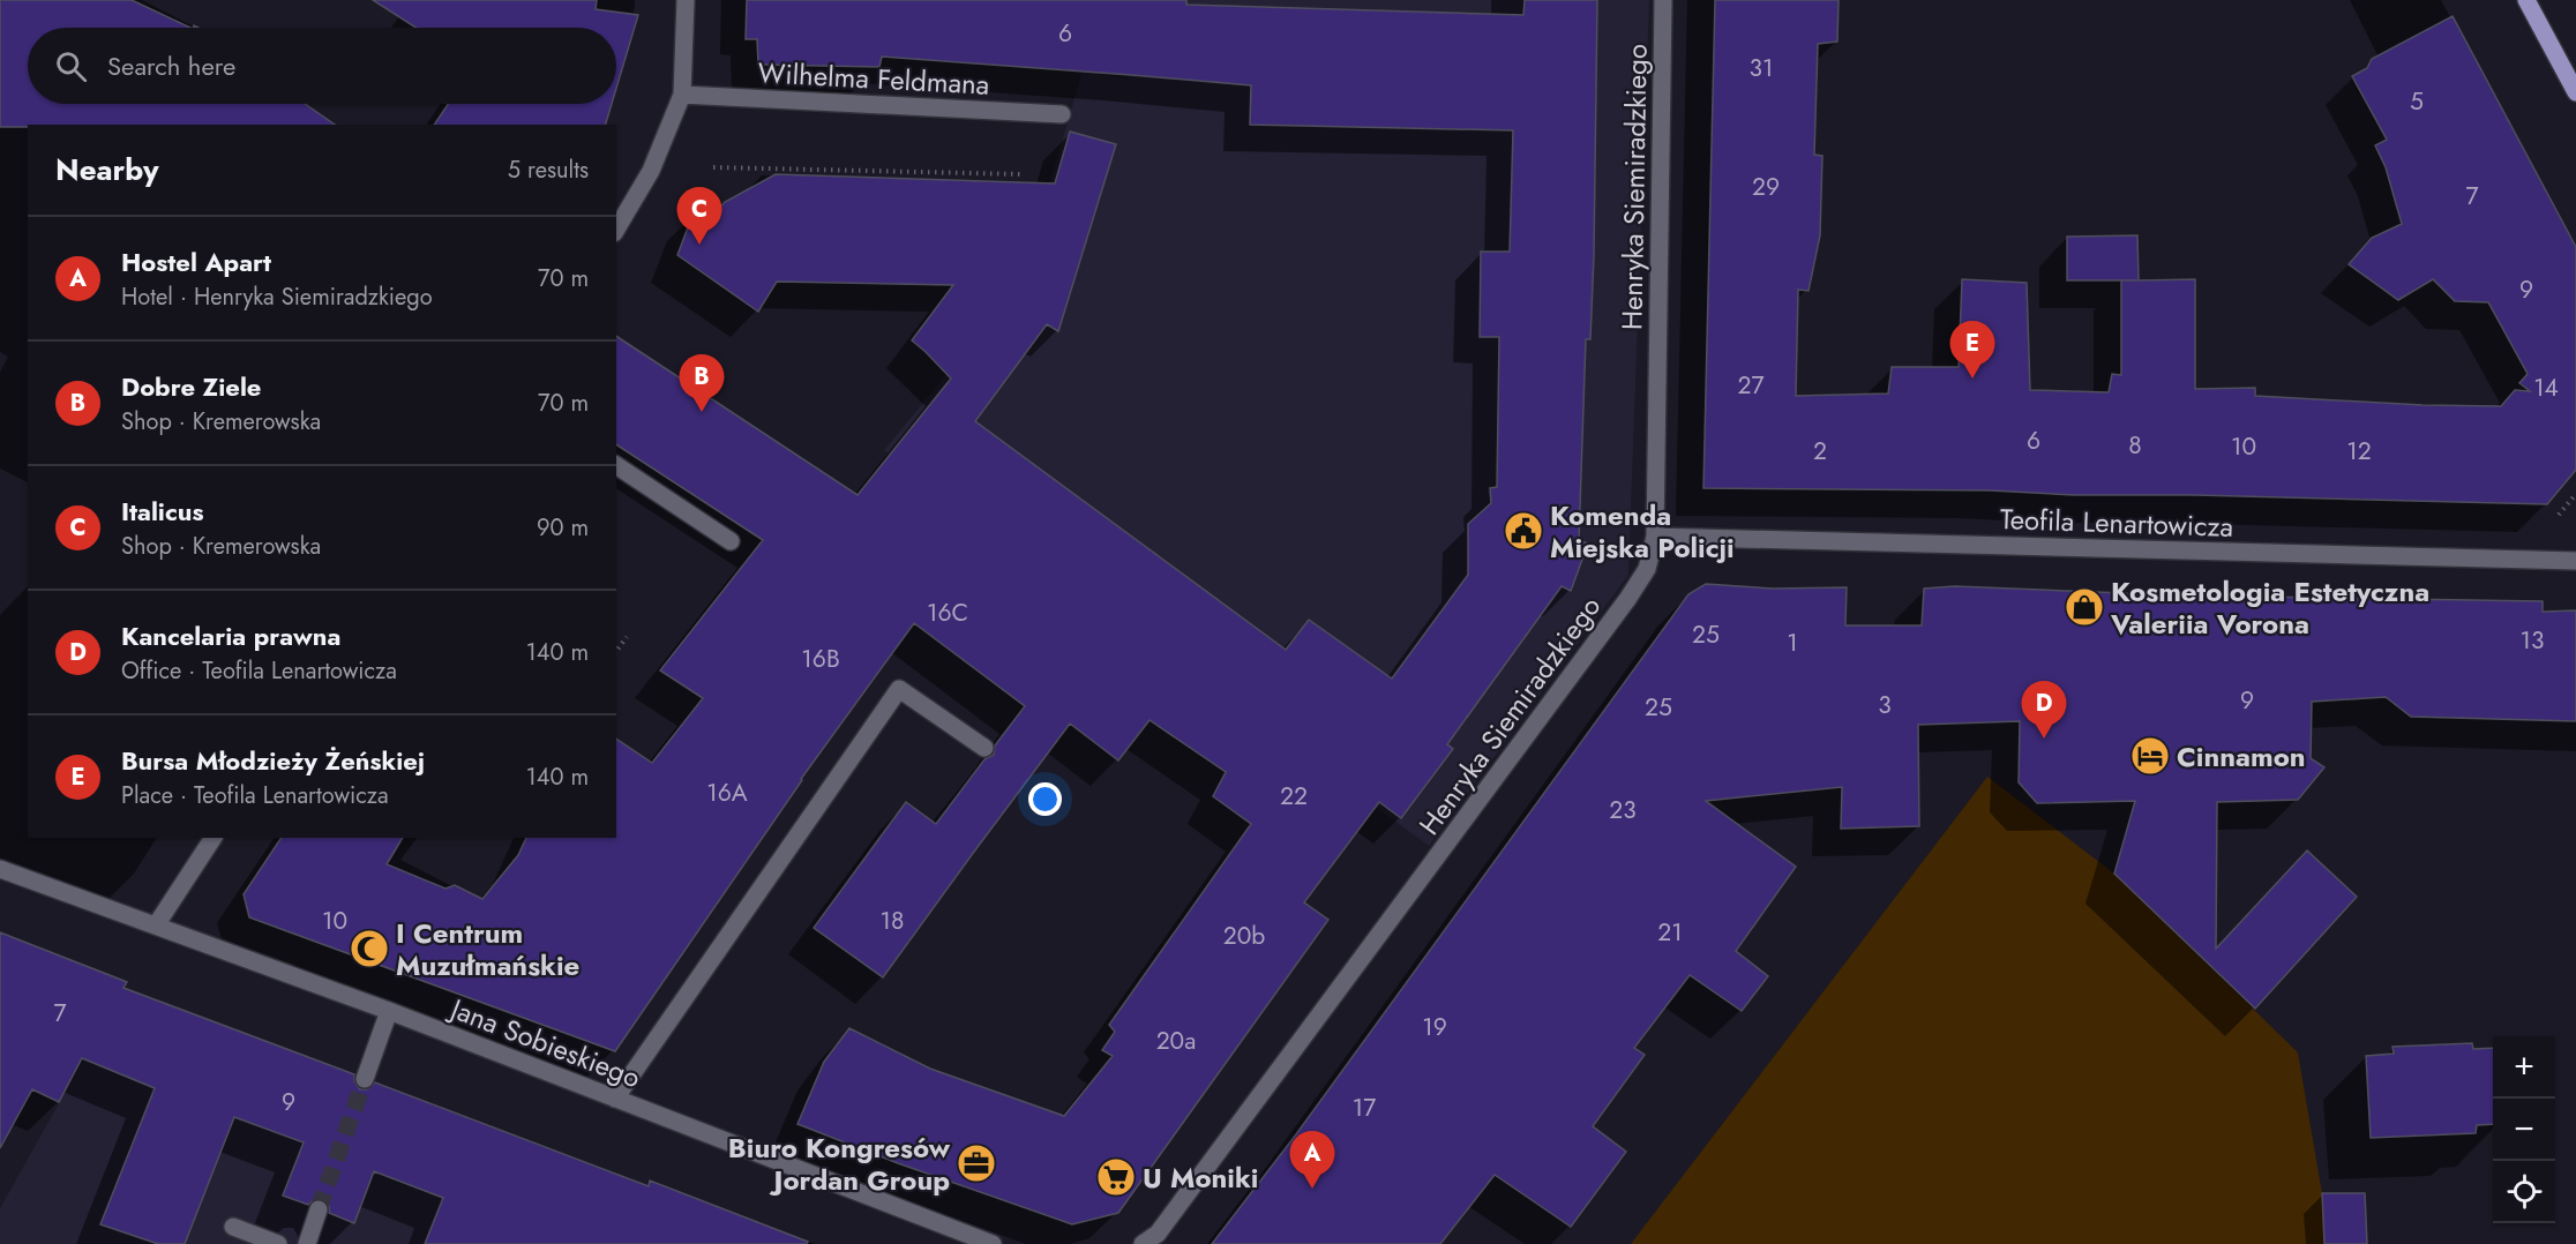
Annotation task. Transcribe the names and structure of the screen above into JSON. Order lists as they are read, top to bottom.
{
  "streets": {
    "street": [
      "Wilhelma Feldmana",
      "Henryka Siemiradzkiego",
      "Teofila Lenartowicza",
      "Jana Sobieskiego"
    ]
  },
  "crossings": [
    ["Henryka Siemiradzkiego", "Teofila Lenartowicza"]
  ],
  "places": {
    "public building": ["Komenda Miejska Policji"],
    "shop": ["Kosmetologia Estetyczna Valeriia Vorona"],
    "hotel": ["Cinnamon"],
    "mosque": ["I Centrum Muzułmańskie"],
    "office": ["Biuro Kongresów Jordan Group"],
    "supermarket": ["U Moniki"]
  },
  "house_numbers": [
    "6",
    "31",
    "5",
    "29",
    "7",
    "9",
    "27",
    "14",
    "6",
    "8",
    "10",
    "2",
    "12",
    "16C",
    "25",
    "13",
    "1",
    "16B",
    "9",
    "3",
    "25",
    "16A",
    "22",
    "23",
    "10",
    "18",
    "21",
    "20b",
    "7",
    "19",
    "20a",
    "9",
    "17"
  ],
  "page": {
    "search": "Search here",
    "heading": ["Nearby", "5 results"],
    "pins": [
      "C",
      "E",
      "B",
      "D",
      "A"
    ],
    "list": [
      {
        "mark": "A",
        "name": "Hostel Apart",
        "note": "Hotel · Henryka Siemiradzkiego",
        "value": "70 m"
      },
      {
        "mark": "B",
        "name": "Dobre Ziele",
        "note": "Shop · Kremerowska",
        "value": "70 m"
      },
      {
        "mark": "C",
        "name": "Italicus",
        "note": "Shop · Kremerowska",
        "value": "90 m"
      },
      {
        "mark": "D",
        "name": "Kancelaria prawna",
        "note": "Office · Teofila Lenartowicza",
        "value": "140 m"
      },
      {
        "mark": "E",
        "name": "Bursa Młodzieży Żeńskiej",
        "note": "Place · Teofila Lenartowicza",
        "value": "140 m"
      }
    ],
    "map_buttons": ["+", "−"]
  }
}
